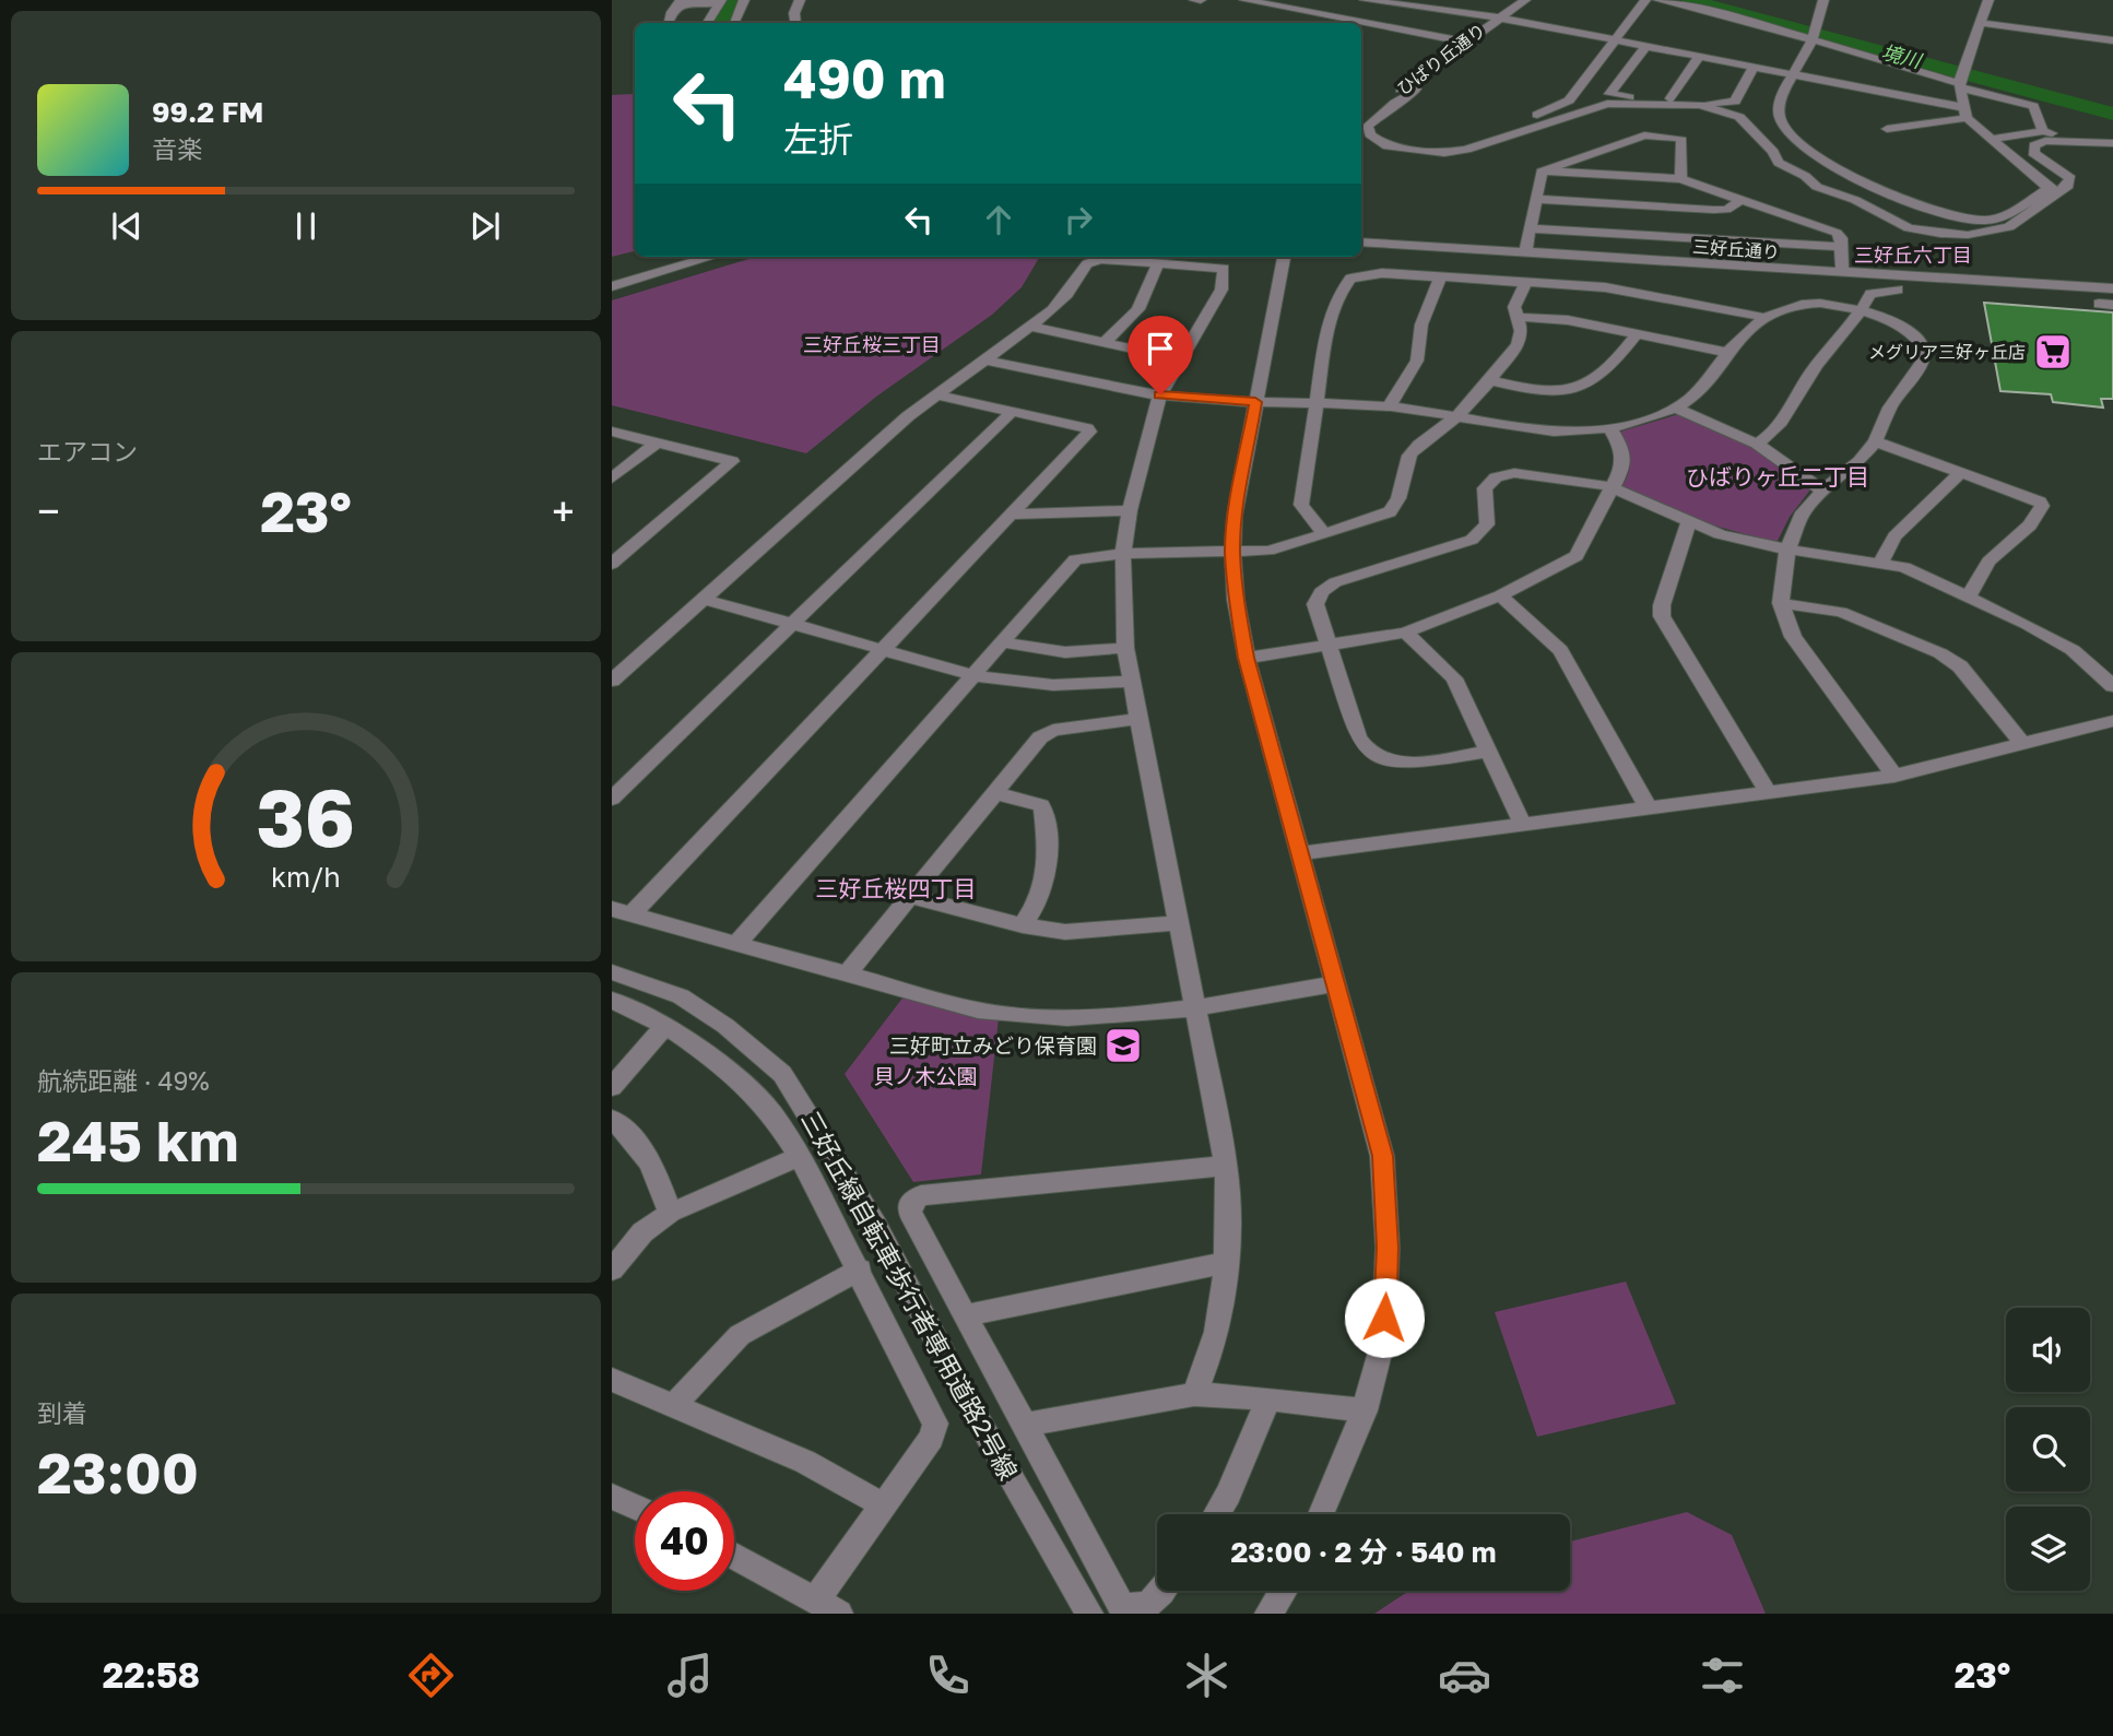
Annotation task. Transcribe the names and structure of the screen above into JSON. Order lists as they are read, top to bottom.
{
  "streets": {
    "street": ["ひばり丘通り", "三好丘通り", "三好丘緑自転車歩行者専用道路2号線"]
  },
  "districts": [
    "三好丘六丁目",
    "三好丘桜三丁目",
    "ひばりヶ丘二丁目",
    "三好丘桜四丁目"
  ],
  "water": ["境川"],
  "parks": ["貝ノ木公園"],
  "places": {
    "supermarket": ["メグリア三好ヶ丘店"],
    "school or university": ["三好町立みどり保育園"]
  },
  "page": {
    "turn": ["490 m", "左折"],
    "song": ["99.2 FM", "音楽"],
    "tile": [
      "エアコン",
      ["航続距離 · 49%", "245 km"],
      ["到着", "23:00"]
    ],
    "heat": ["−", "23°", "+"],
    "limit": "40",
    "trip": "23:00 · 2 分 · 540 m",
    "tabs": ["22:58", "23°"],
    "gauge": ["36", "km/h"]
  }
}
